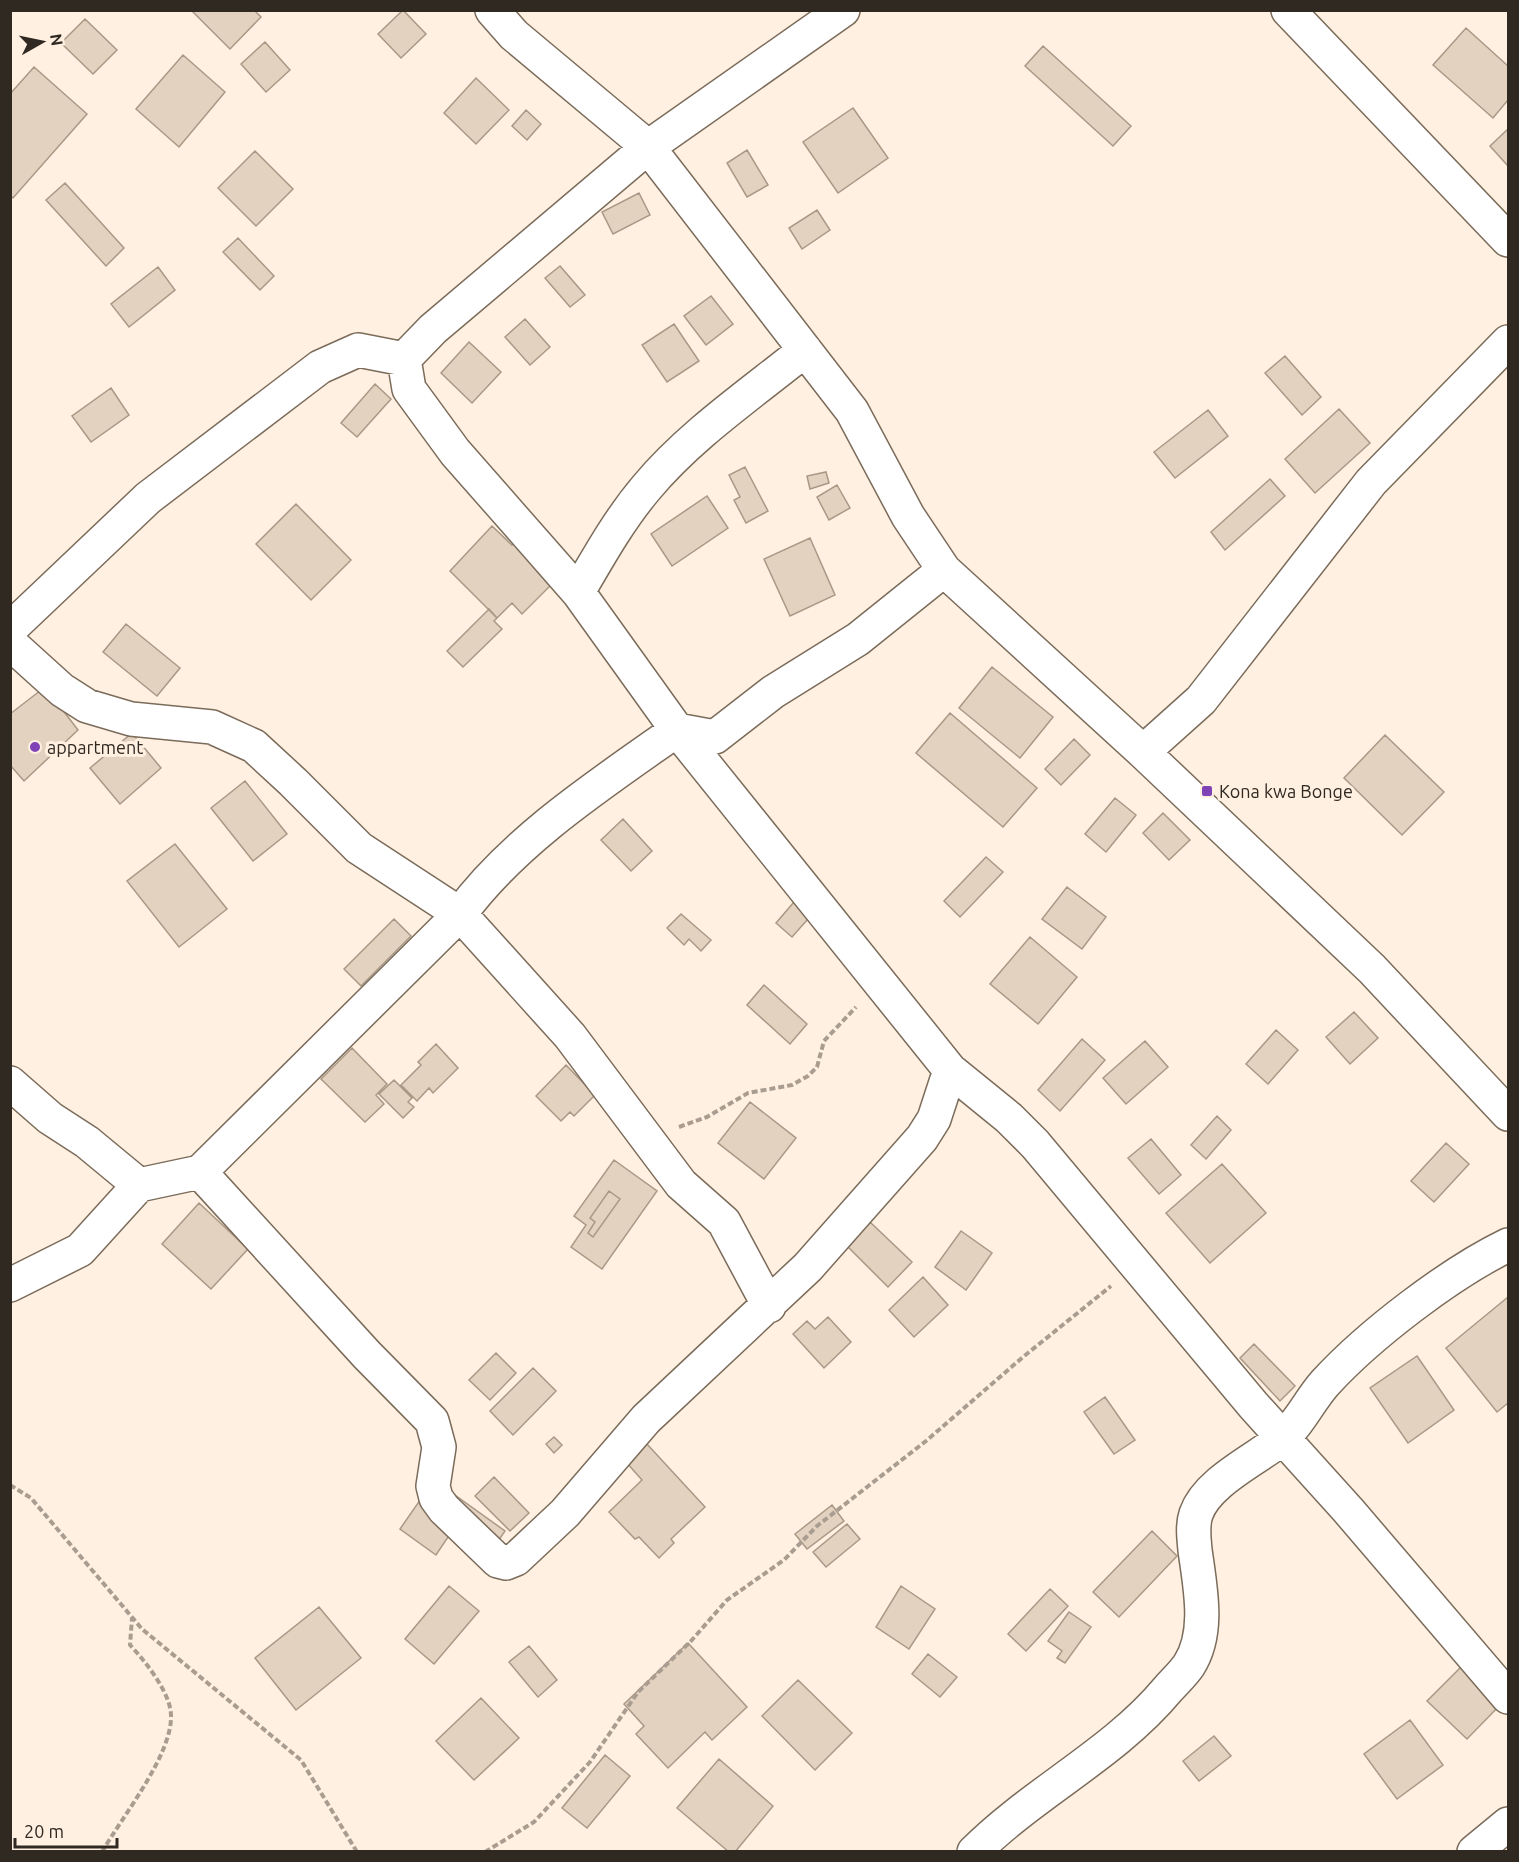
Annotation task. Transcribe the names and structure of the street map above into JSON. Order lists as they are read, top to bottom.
{
  "places": {
    "other": ["appartment"],
    "transit": ["Kona kwa Bonge"]
  },
  "scale_bar": "20 m",
  "north": "right"
}
